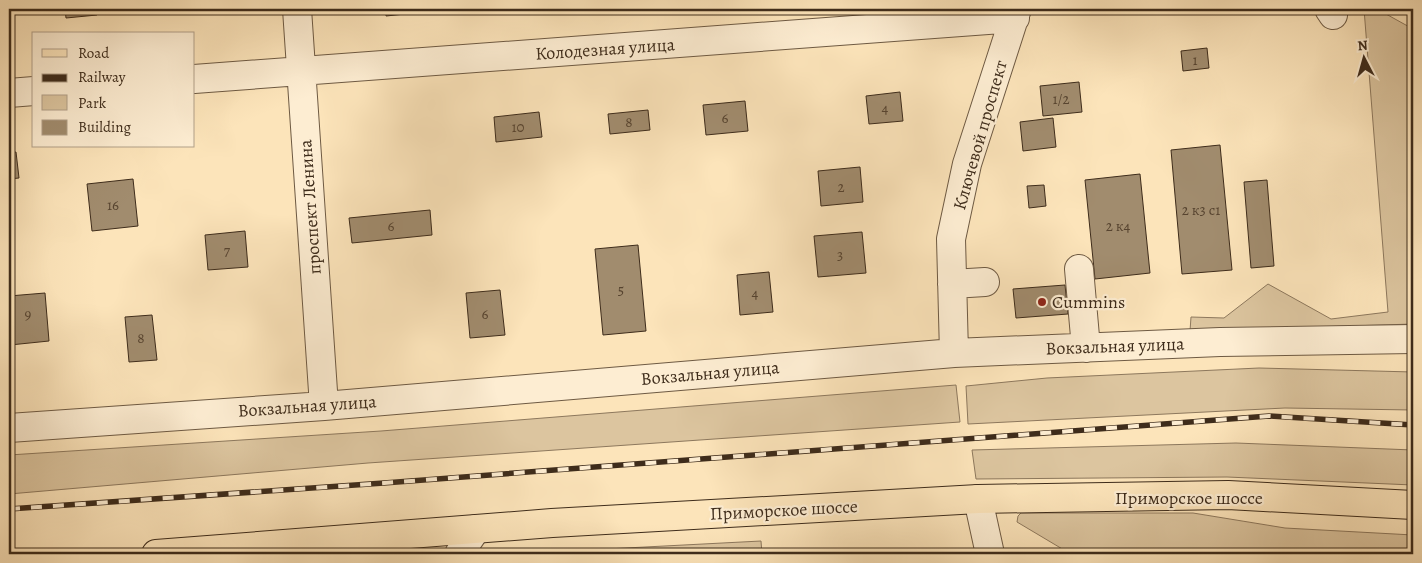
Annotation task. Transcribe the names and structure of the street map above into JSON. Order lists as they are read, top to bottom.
{
  "streets": {
    "main road": ["Приморское шоссе"],
    "street": [
      "Колодезная улица",
      "Ключевой проспект",
      "проспект Ленина",
      "Вокзальная улица"
    ]
  },
  "crossings": [
    ["Колодезная улица", "Ключевой проспект"],
    ["Колодезная улица", "проспект Ленина"],
    ["Ключевой проспект", "Вокзальная улица"],
    ["проспект Ленина", "Вокзальная улица"]
  ],
  "places": ["Cummins"],
  "house_numbers": [
    "1",
    "1/2",
    "4",
    "6",
    "8",
    "10",
    "2",
    "16",
    "2 к3 с1",
    "6",
    "2 к4",
    "7",
    "3",
    "5",
    "4",
    "9",
    "6",
    "8"
  ],
  "legend": [
    "Road",
    "Railway",
    "Park",
    "Building"
  ],
  "north": "top"
}
